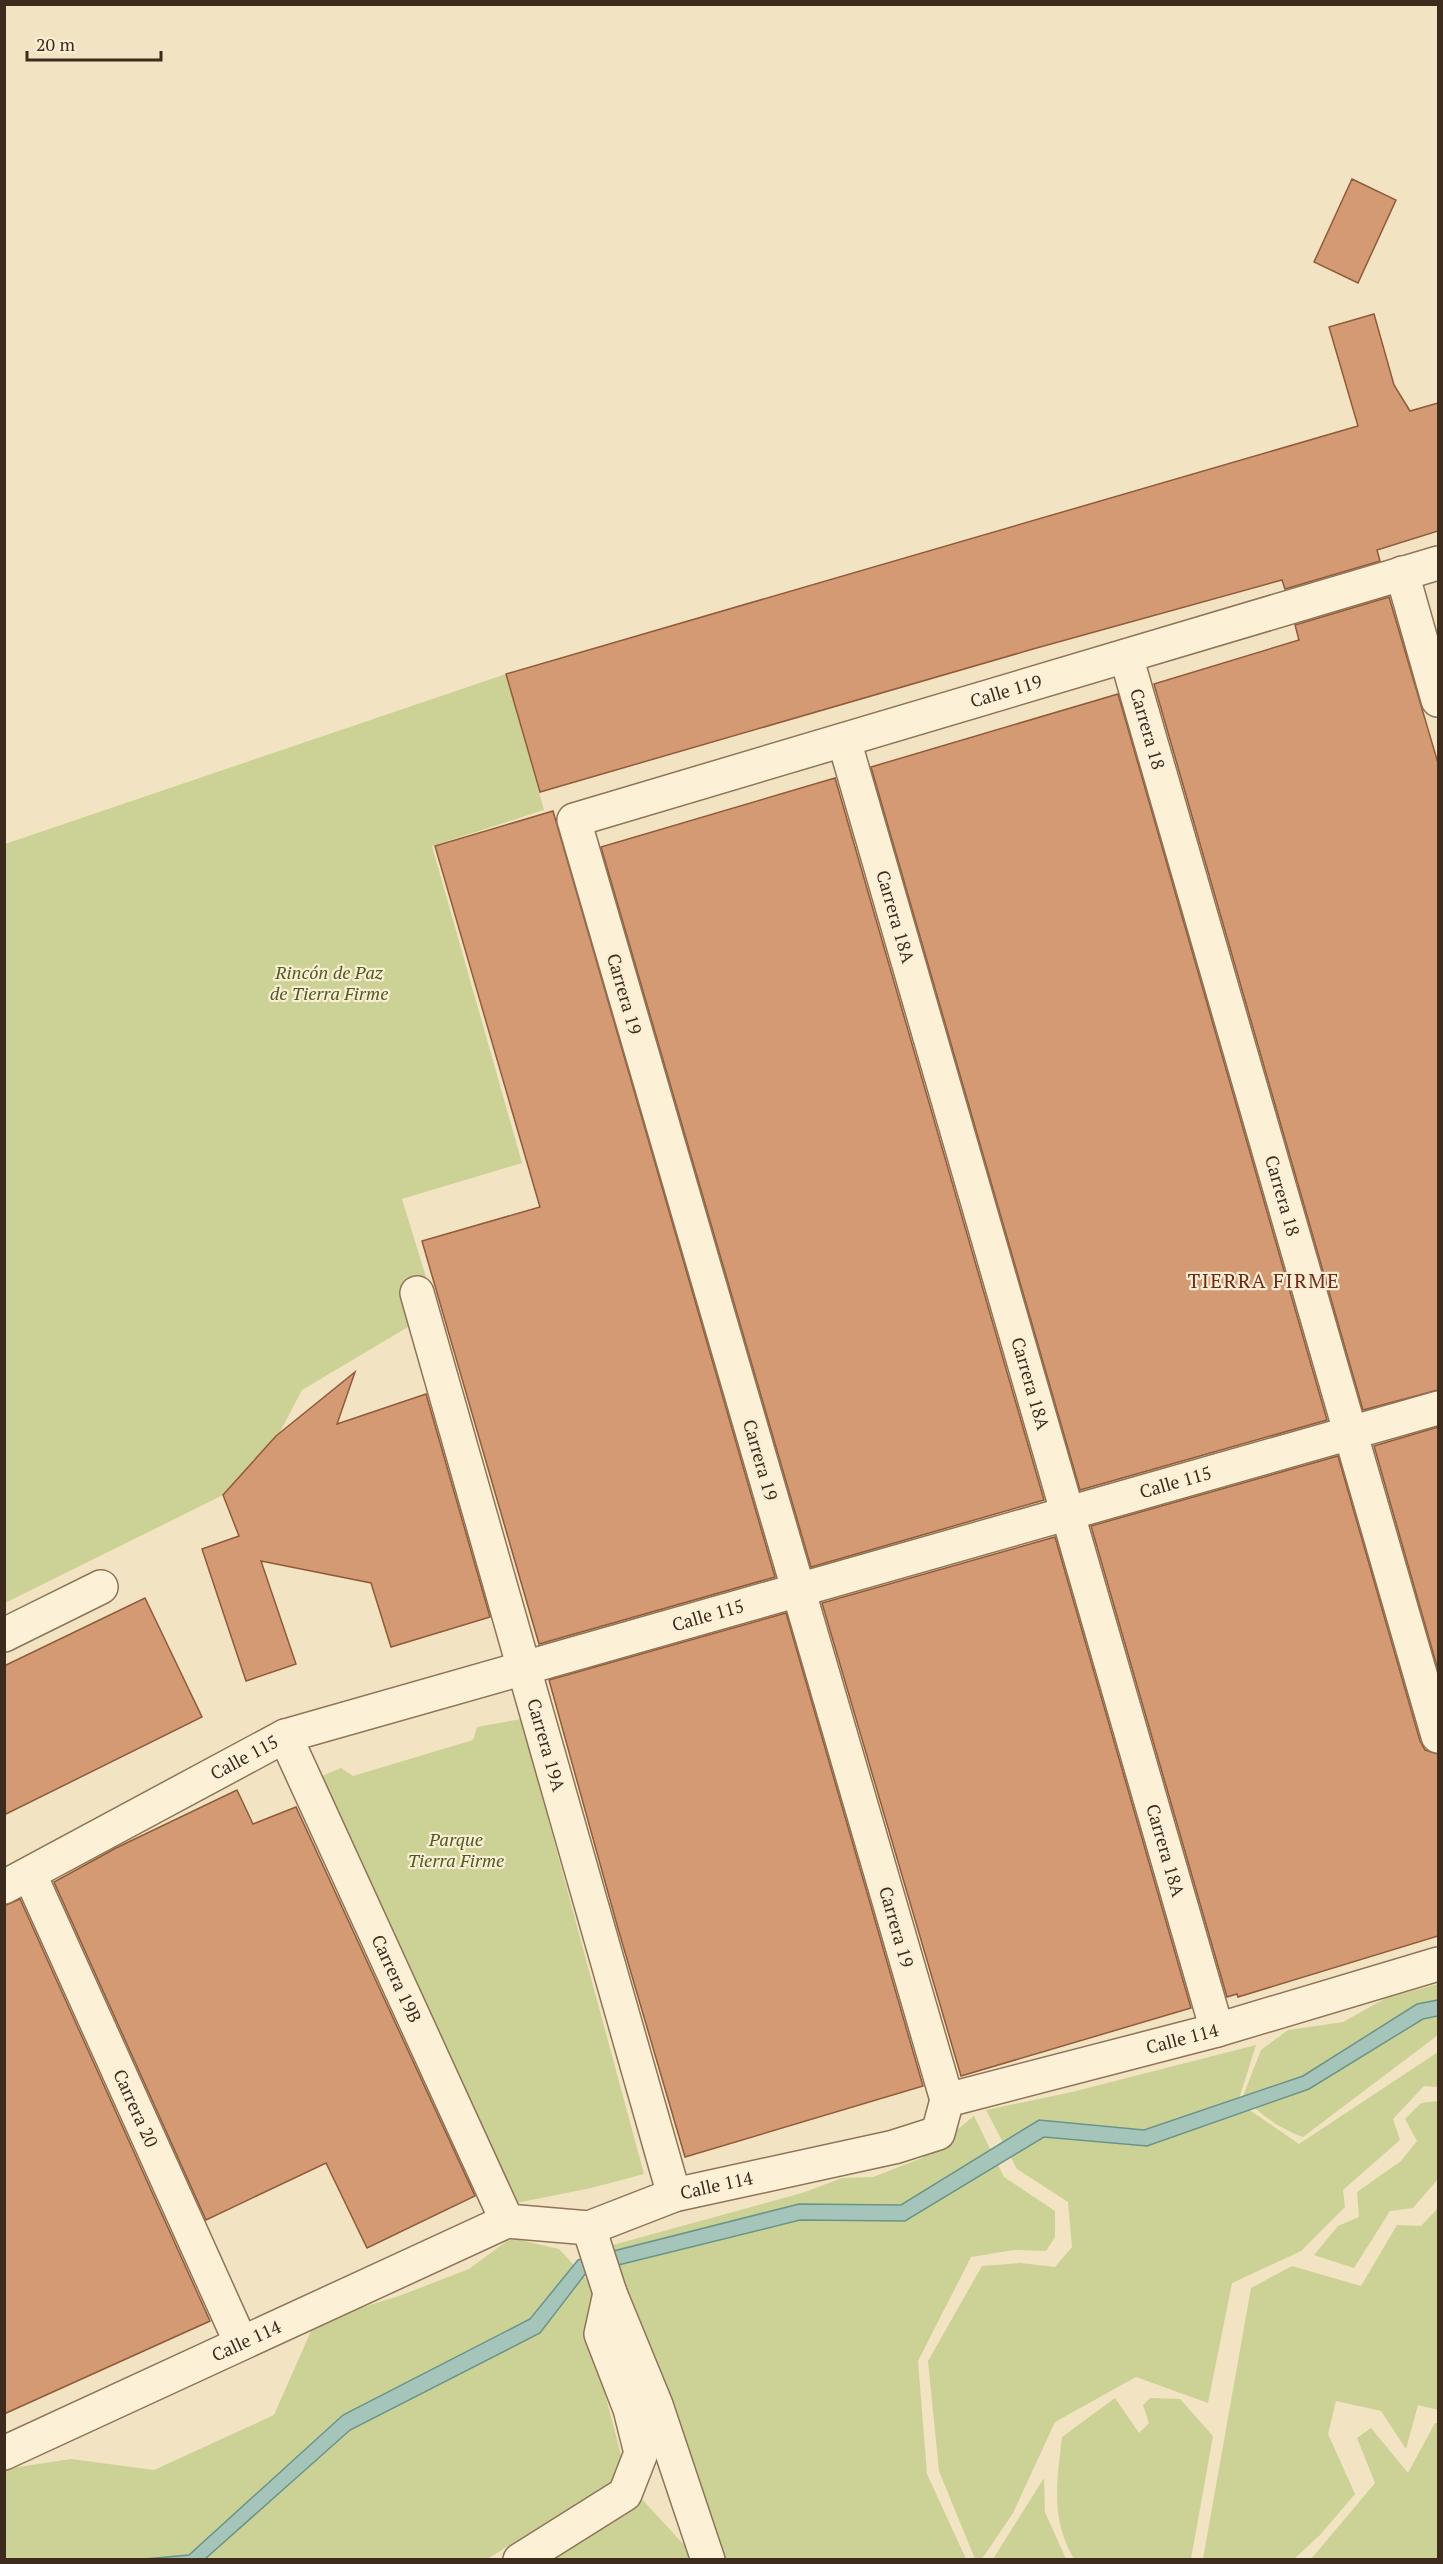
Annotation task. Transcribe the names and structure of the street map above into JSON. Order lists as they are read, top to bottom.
{
  "streets": {
    "street": [
      "Calle 119",
      "Carrera 18",
      "Carrera 18A",
      "Carrera 19",
      "Calle 115",
      "Carrera 19A",
      "Carrera 19B",
      "Calle 114",
      "Carrera 20"
    ]
  },
  "crossings": [
    ["Calle 119", "Carrera 18"],
    ["Calle 119", "Carrera 18A"],
    ["Calle 119", "Carrera 19"],
    ["Carrera 18", "Calle 115"],
    ["Carrera 18A", "Calle 115"],
    ["Carrera 18A", "Calle 114"],
    ["Carrera 19", "Calle 115"],
    ["Carrera 19", "Calle 114"],
    ["Calle 115", "Carrera 19A"],
    ["Calle 115", "Carrera 19B"],
    ["Calle 115", "Carrera 20"],
    ["Carrera 19A", "Calle 114"],
    ["Carrera 19B", "Calle 114"],
    ["Calle 114", "Carrera 20"]
  ],
  "districts": ["TIERRA FIRME"],
  "parks": ["Rincón de Paz de Tierra Firme", "Parque Tierra Firme"],
  "scale_bar": "20 m"
}
